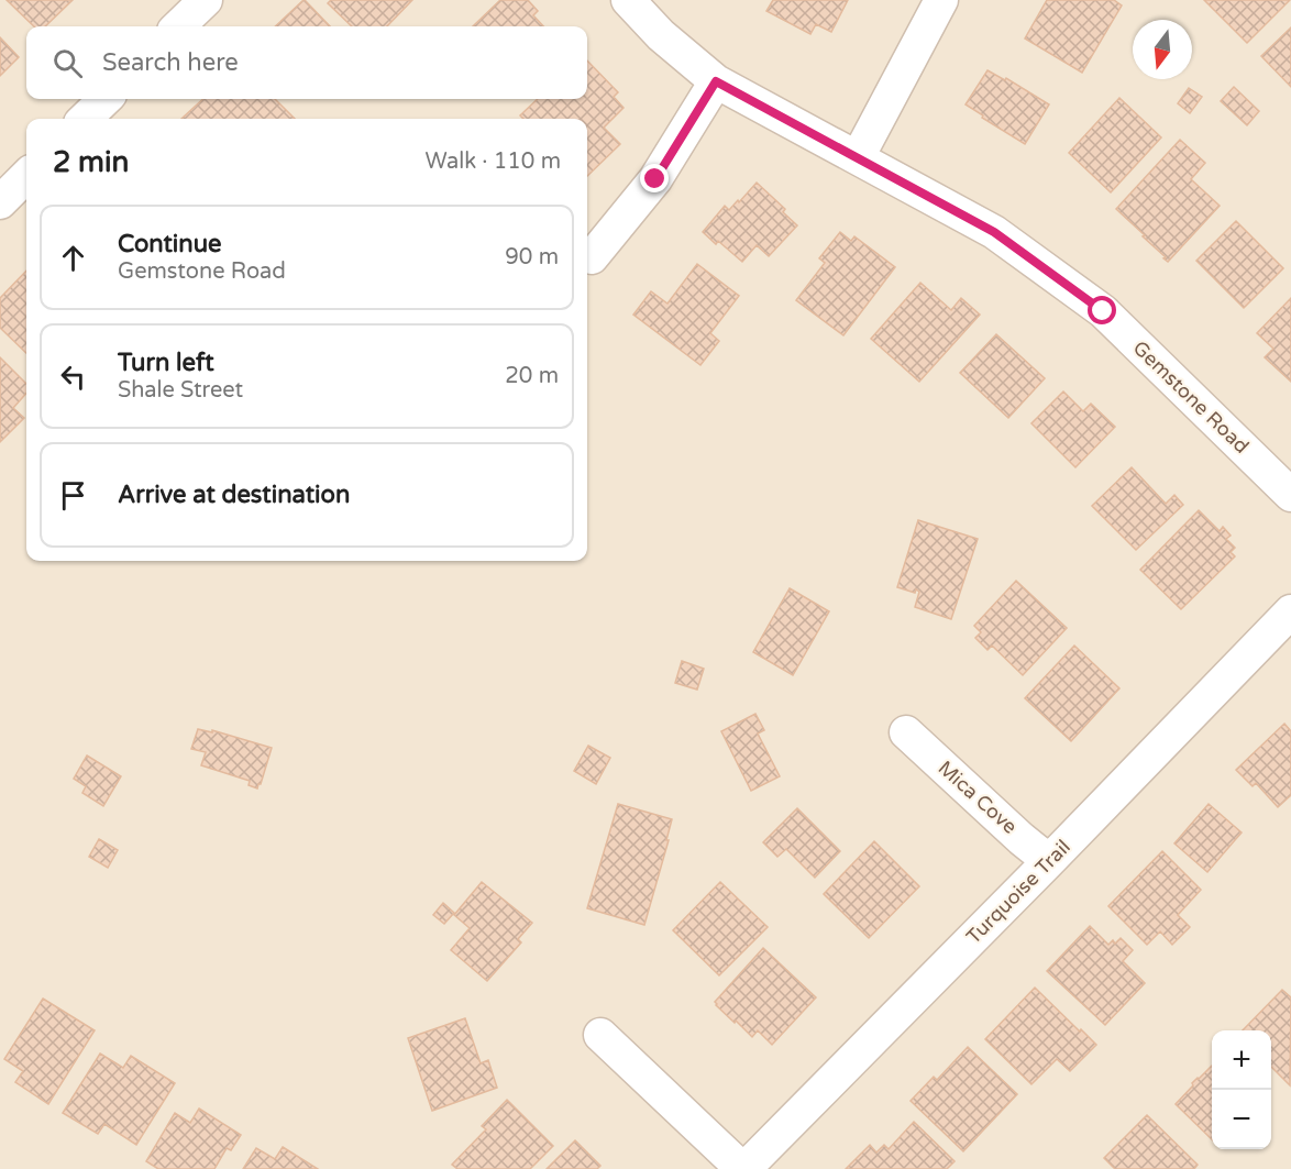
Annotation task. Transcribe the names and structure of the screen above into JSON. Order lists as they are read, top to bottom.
{
  "streets": {
    "street": ["Gemstone Road", "Mica Cove", "Turquoise Trail"]
  },
  "crossings": [
    ["Mica Cove", "Turquoise Trail"]
  ],
  "north": "bottom",
  "page": {
    "search": "Search here",
    "heading": ["2 min", "Walk · 110 m"],
    "list": [
      ["Continue", "Gemstone Road", "90 m"],
      ["Turn left", "Shale Street", "20 m"],
      "Arrive at destination"
    ],
    "map_buttons": ["+", "−"]
  }
}
